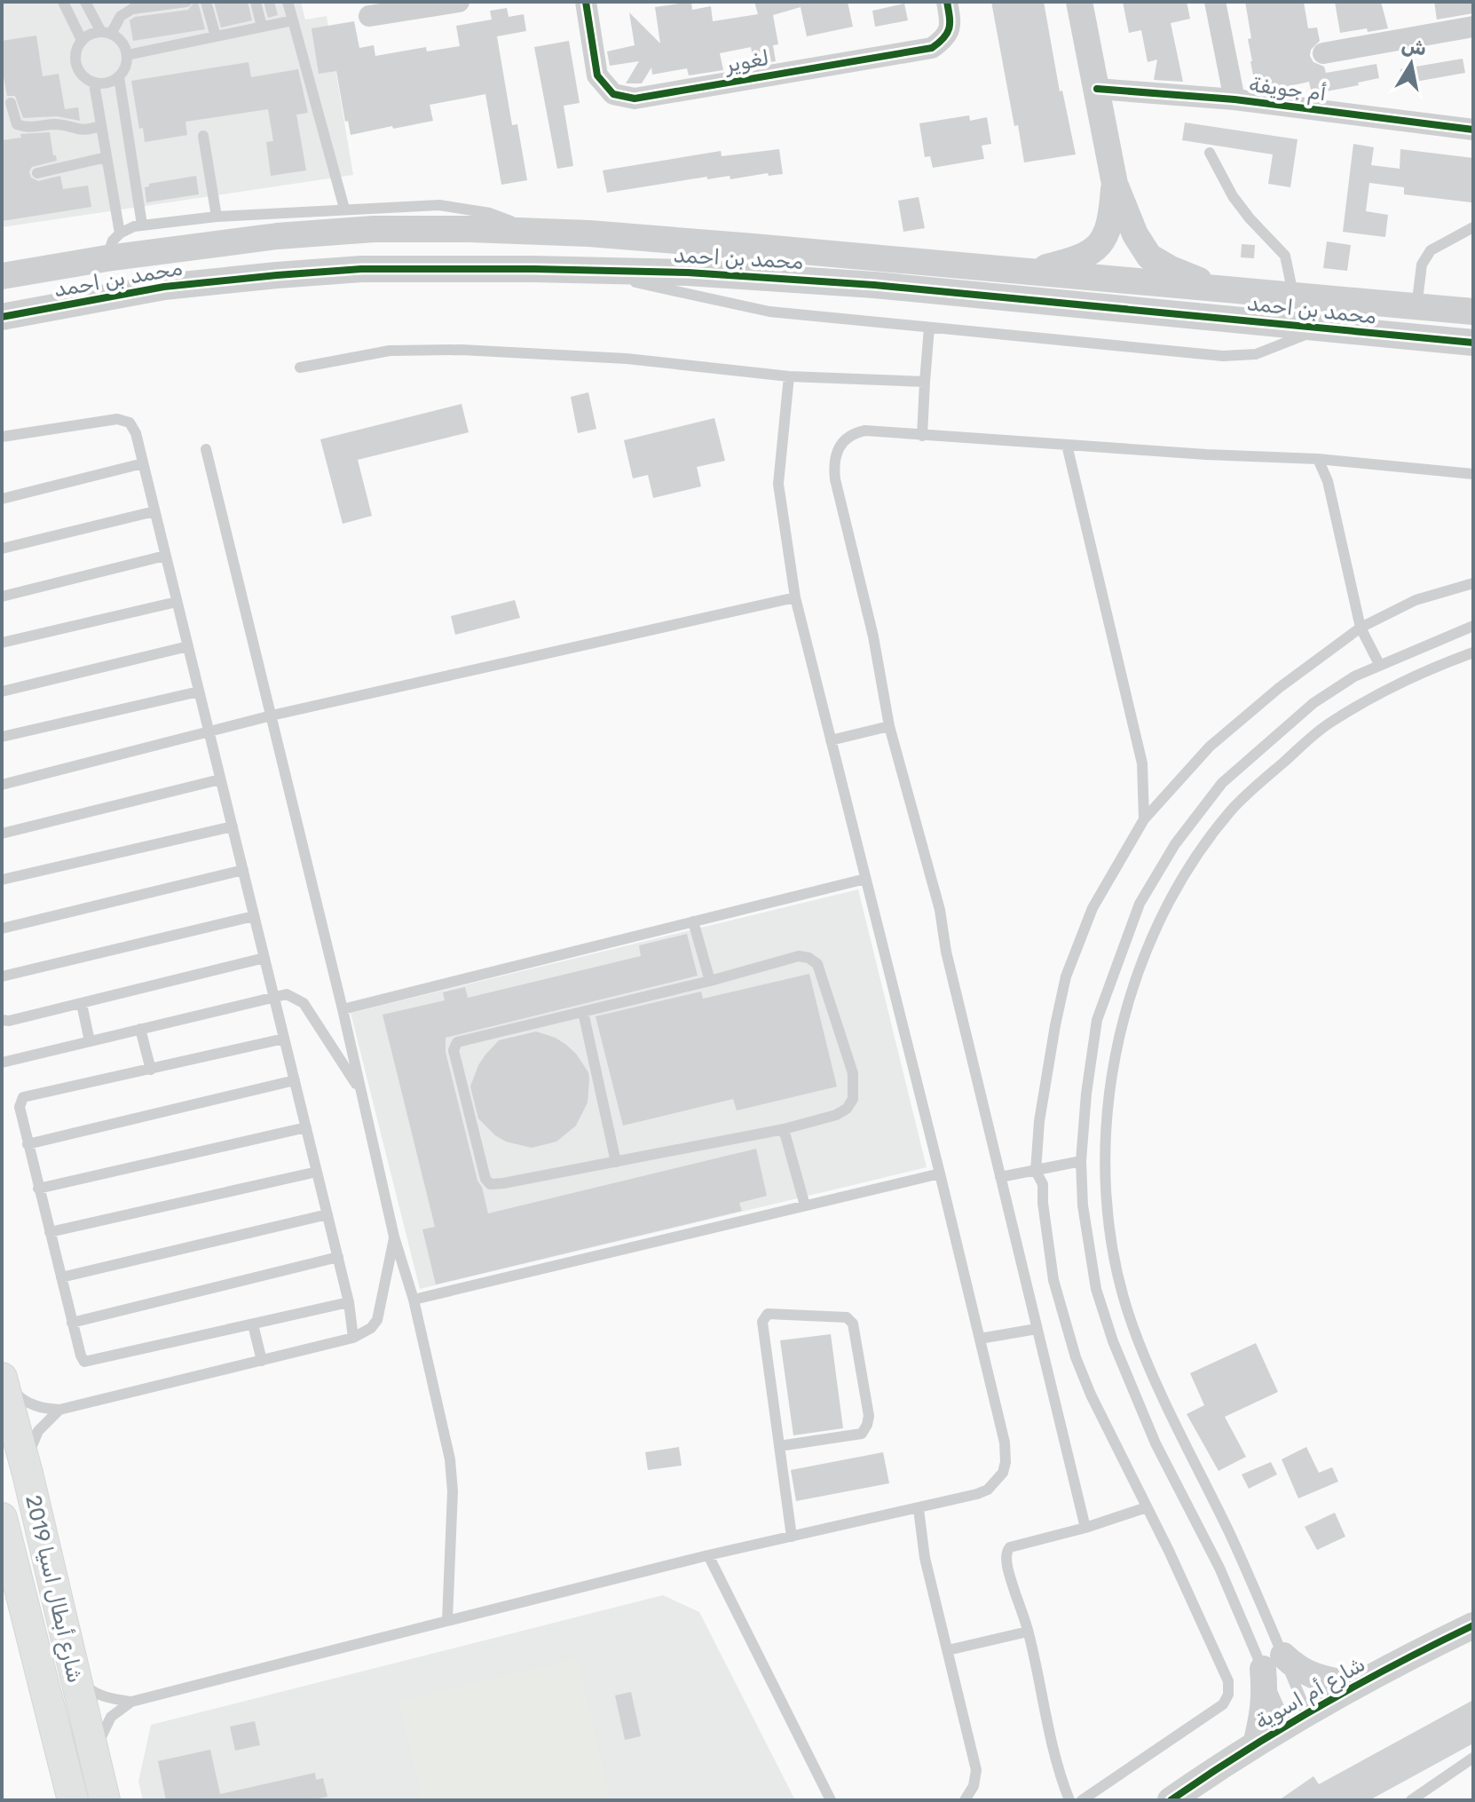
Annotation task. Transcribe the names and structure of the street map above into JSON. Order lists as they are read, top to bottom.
{
  "streets": {
    "main road": ["شارع أبطال اسيا 2019"],
    "street": [
      "لغوير",
      "أم جويفة",
      "محمد بن احمد",
      "شارع أم اسوية"
    ]
  },
  "north": "top"
}
